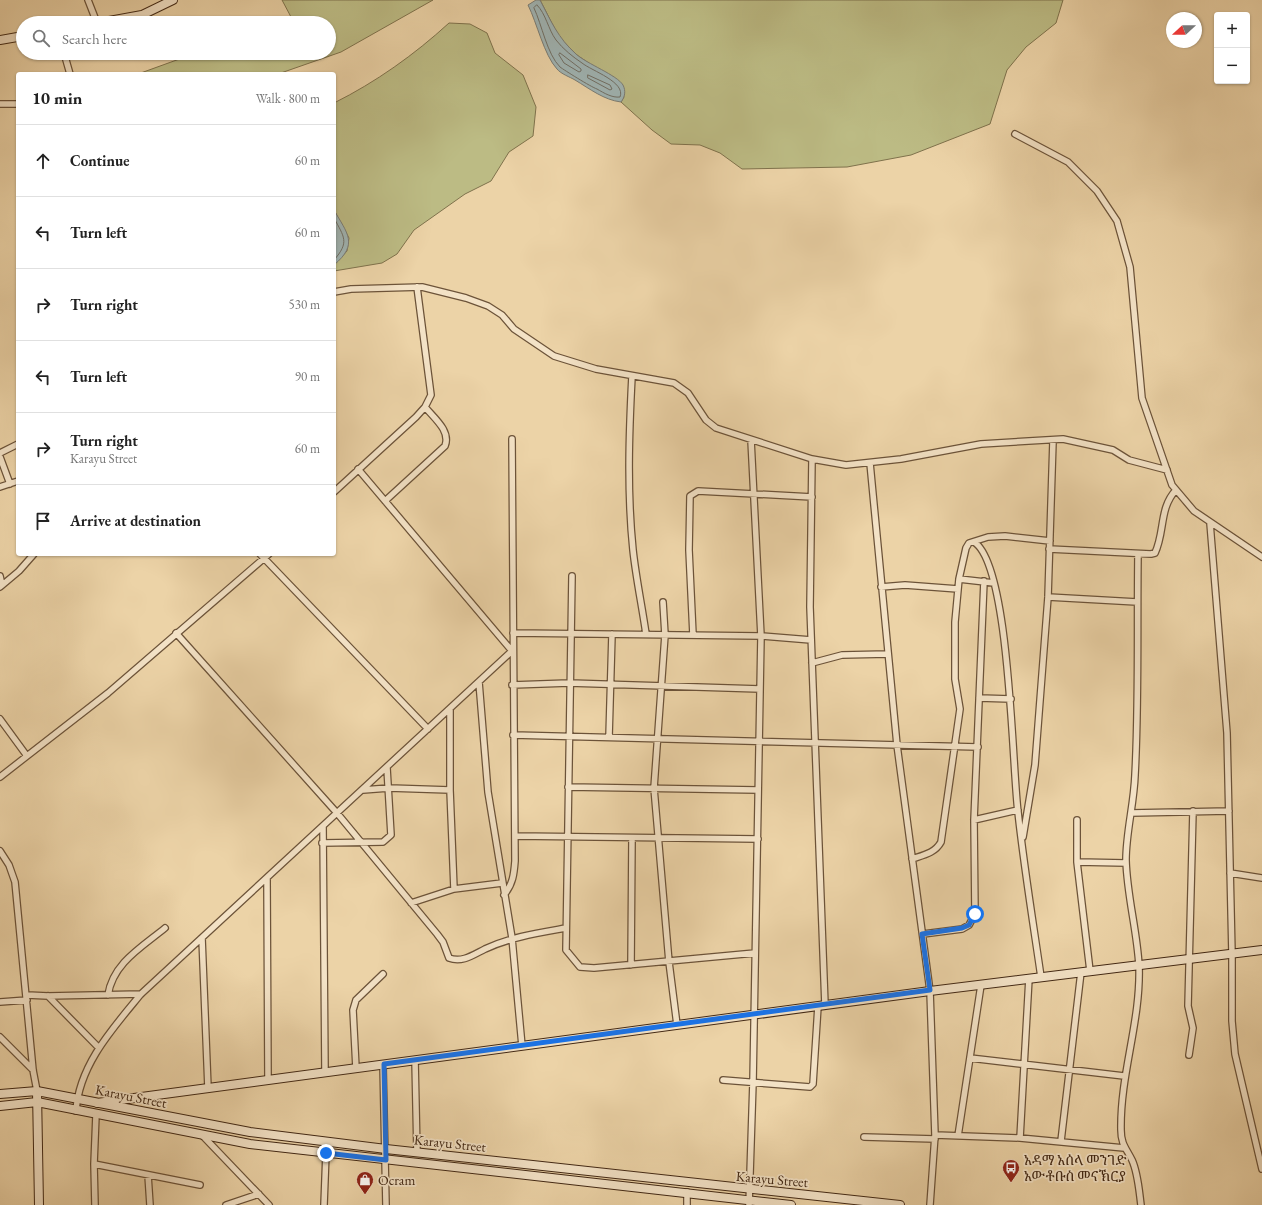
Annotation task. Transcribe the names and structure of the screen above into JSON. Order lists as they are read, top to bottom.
{
  "streets": {
    "main road": ["Karayu Street"]
  },
  "places": {
    "bus stop": ["አዳማ አሰላ መንገድ አውቶቡስ መናኽርያ"],
    "shop": ["Ocram"]
  },
  "north": "left",
  "page": {
    "map_buttons": ["+", "−"],
    "search": "Search here",
    "heading": ["10 min", "Walk · 800 m"],
    "list": [
      ["Continue", "60 m"],
      ["Turn left", "60 m"],
      ["Turn right", "530 m"],
      ["Turn left", "90 m"],
      ["Turn right", "Karayu Street", "60 m"],
      "Arrive at destination"
    ]
  }
}
